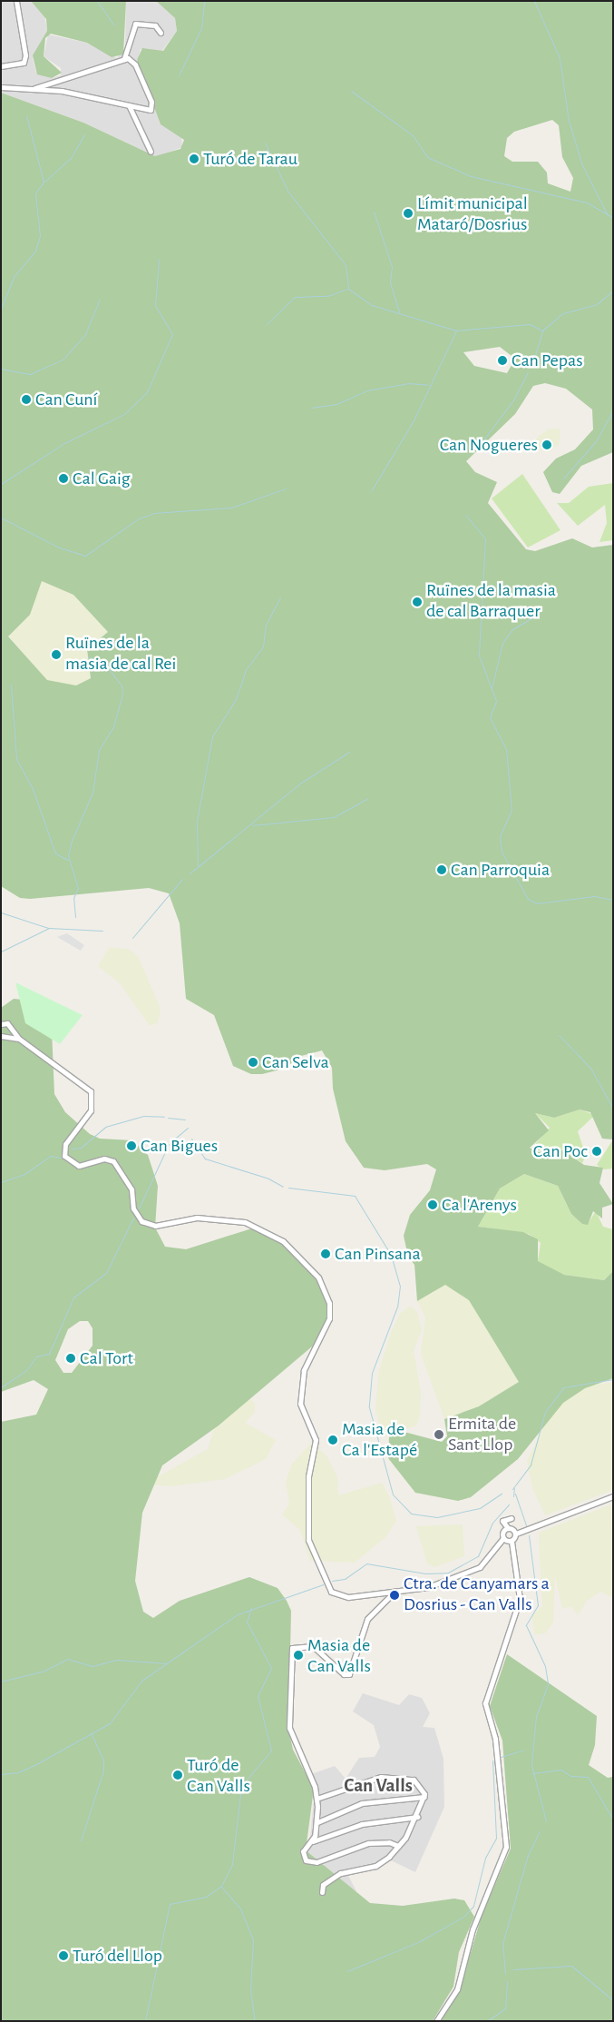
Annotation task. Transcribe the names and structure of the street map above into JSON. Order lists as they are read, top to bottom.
{
  "districts": ["Can Valls"],
  "places": [
    "Turó de Tarau",
    "Límit municipal Mataró/Dosrius",
    "Can Pepas",
    "Can Cuní",
    "Can Nogueres",
    "Cal Gaig",
    "Ruïnes de la masia de cal Barraquer",
    "Ruïnes de la masia de cal Rei",
    "Can Parroquia",
    "Can Selva",
    "Can Bigues",
    "Can Poc",
    "Ca l'Arenys",
    "Can Pinsana",
    "Cal Tort",
    "Ermita de Sant Llop",
    "Masia de Ca l'Estapé",
    "Ctra. de Canyamars a Dosrius - Can Valls",
    "Masia de Can Valls",
    "Turó de Can Valls",
    "Turó del Llop"
  ]
}
